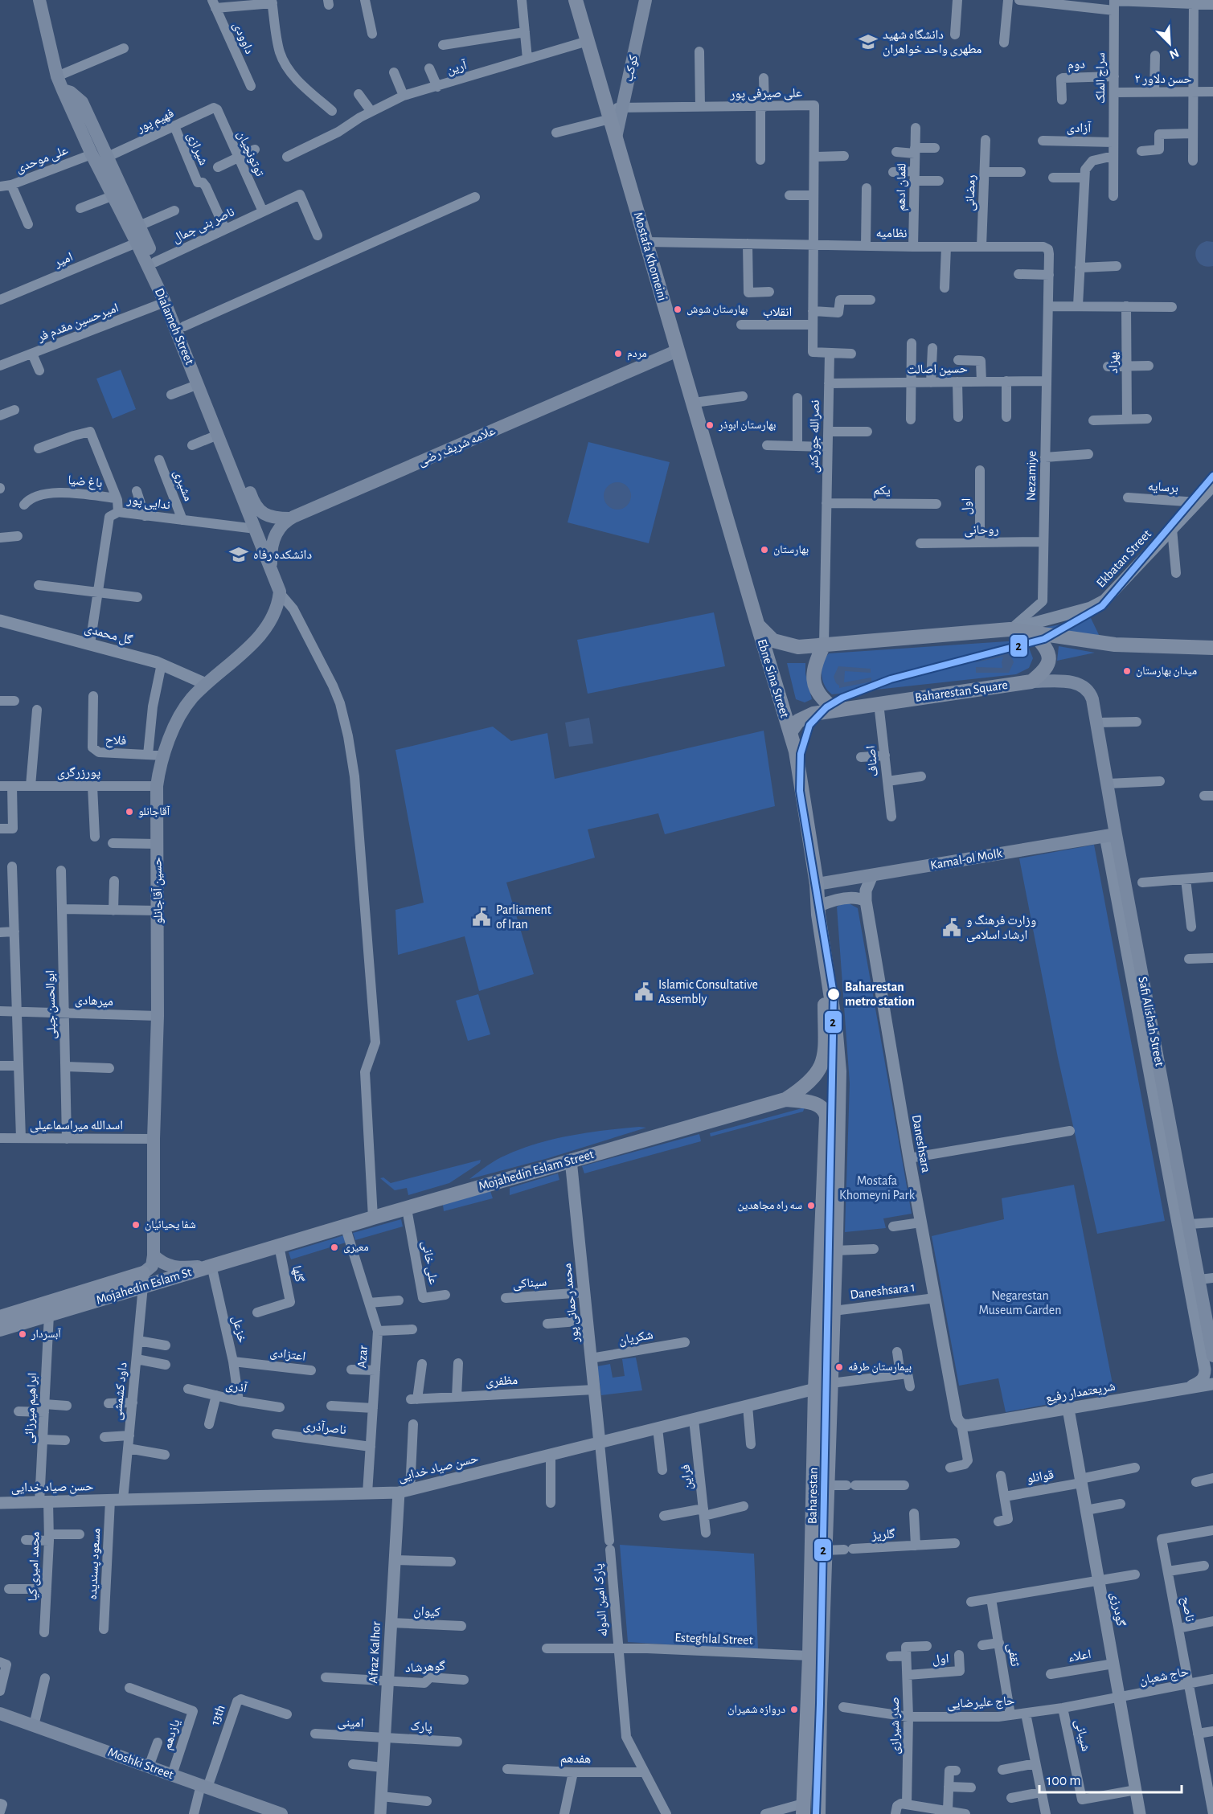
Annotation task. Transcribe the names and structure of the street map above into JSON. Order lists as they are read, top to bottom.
{
  "streets": {
    "main road": [
      "کوکب",
      "Mostafa Khomeini",
      "Dialameh Street",
      "علامه شریف رضی",
      "Ebne Sina Street",
      "Baharestan Square",
      "Kamal-ol Molk",
      "حسین آقاجانلو",
      "Safi Alishah Street",
      "Mojahedin Eslam Street",
      "Mojahedin Eslam St",
      "Baharestan",
      "Moshki Street"
    ],
    "street": [
      "داوودی",
      "دوم",
      "آرین",
      "سراج الملک",
      "حسن دلاور ۲",
      "علی صیرفی پور",
      "فهیم پور",
      "آزادی",
      "شیرازی",
      "توتونچیان",
      "علی موحدی",
      "لقمان ادهم",
      "رمضانی",
      "ناصر بنی جمال",
      "نظامیه",
      "امیر",
      "انقلاب",
      "امیرحسین مقدم فر",
      "بهزاد",
      "حسین اصالت",
      "نصرالله جورکش",
      "Nezamiye",
      "باغ ضیا",
      "مشیری",
      "برسایه",
      "یکم",
      "ندایی پور",
      "اول",
      "روحانی",
      "Ekbatan Street",
      "گل محمدی",
      "فلاح",
      "اصناف",
      "پورزرگری",
      "میرهادی",
      "ابوالحسن جبلی",
      "اسدالله میراسماعیلی",
      "Daneshsara",
      "علی خانی",
      "گلها",
      "سیناکی",
      "Daneshsara 1",
      "محمد رحمانی پور",
      "خزعل",
      "شکریان",
      "اعتزادی",
      "Azar",
      "مظفری",
      "آذری",
      "داود کشمشی",
      "شریعتمدار رفیع",
      "ابراهیم میرزائی",
      "ناصرآذری",
      "حسن صیاد خدایی",
      "قوانلو",
      "فراین",
      "گلریز",
      "مسعود پسندیده",
      "محمد امیری کیا",
      "پارک امین الدوله",
      "گودرزی",
      "ناصح",
      "کیوان",
      "Esteghlal Street",
      "Afraz Kalhor",
      "ثقفی",
      "اعلاء",
      "گوهرشاد",
      "حاج شعبان",
      "حاج علیرضایی",
      "13th",
      "امینی",
      "صدر شیرازی",
      "پارک",
      "یازدهم",
      "شیبانی",
      "هفدهم"
    ]
  },
  "crossings": [
    ["دوم", "سراج الملک"],
    ["آرین", "Mostafa Khomeini"],
    ["کوکب", "علی صیرفی پور"],
    ["کوکب", "Mostafa Khomeini"],
    ["سراج الملک", "حسن دلاور ۲"],
    ["سراج الملک", "آزادی"],
    ["علی صیرفی پور", "نظامیه"],
    ["علی صیرفی پور", "Mostafa Khomeini"],
    ["فهیم پور", "شیرازی"],
    ["فهیم پور", "توتونچیان"],
    ["فهیم پور", "Dialameh Street"],
    ["شیرازی", "ناصر بنی جمال"],
    ["توتونچیان", "ناصر بنی جمال"],
    ["علی موحدی", "Dialameh Street"],
    ["لقمان ادهم", "نظامیه"],
    ["رمضانی", "نظامیه"],
    ["ناصر بنی جمال", "Dialameh Street"],
    ["نظامیه", "Mostafa Khomeini"],
    ["نظامیه", "Nezamiye"],
    ["Mostafa Khomeini", "علامه شریف رضی"],
    ["Mostafa Khomeini", "Ebne Sina Street"],
    ["امیر", "Dialameh Street"],
    ["امیرحسین مقدم فر", "Dialameh Street"],
    ["Dialameh Street", "علامه شریف رضی"],
    ["Dialameh Street", "ندایی پور"],
    ["حسین اصالت", "نصرالله جورکش"],
    ["حسین اصالت", "Nezamiye"],
    ["نصرالله جورکش", "یکم"],
    ["Nezamiye", "روحانی"],
    ["Nezamiye", "Ekbatan Street"],
    ["مشیری", "ندایی پور"],
    ["برسایه", "Ekbatan Street"],
    ["ندایی پور", "گل محمدی"],
    ["اول", "روحانی"],
    ["اول", "صدر شیرازی"],
    ["گل محمدی", "حسین آقاجانلو"],
    ["Ebne Sina Street", "Baharestan Square"],
    ["Ebne Sina Street", "Baharestan"],
    ["Baharestan Square", "اصناف"],
    ["Baharestan Square", "Safi Alishah Street"],
    ["Baharestan Square", "Baharestan"],
    ["فلاح", "حسین آقاجانلو"],
    ["پورزرگری", "حسین آقاجانلو"],
    ["Kamal-ol Molk", "Safi Alishah Street"],
    ["Kamal-ol Molk", "Daneshsara"],
    ["Kamal-ol Molk", "Baharestan"],
    ["حسین آقاجانلو", "میرهادی"],
    ["حسین آقاجانلو", "اسدالله میراسماعیلی"],
    ["میرهادی", "ابوالحسن جبلی"],
    ["ابوالحسن جبلی", "اسدالله میراسماعیلی"],
    ["Safi Alishah Street", "شریعتمدار رفیع"],
    ["Daneshsara", "Daneshsara 1"],
    ["Daneshsara", "شریعتمدار رفیع"],
    ["Mojahedin Eslam Street", "علی خانی"],
    ["Mojahedin Eslam Street", "گلها"],
    ["Mojahedin Eslam Street", "Mojahedin Eslam St"],
    ["Mojahedin Eslam Street", "محمد رحمانی پور"],
    ["Mojahedin Eslam Street", "Azar"],
    ["Mojahedin Eslam Street", "Baharestan"],
    ["گلها", "Mojahedin Eslam St"],
    ["سیناکی", "محمد رحمانی پور"],
    ["Mojahedin Eslam St", "خزعل"],
    ["Mojahedin Eslam St", "داود کشمشی"],
    ["Mojahedin Eslam St", "ابراهیم میرزائی"],
    ["Daneshsara 1", "Baharestan"],
    ["محمد رحمانی پور", "شکریان"],
    ["محمد رحمانی پور", "مظفری"],
    ["محمد رحمانی پور", "حسن صیاد خدایی"],
    ["محمد رحمانی پور", "پارک امین الدوله"],
    ["خزعل", "اعتزادی"],
    ["خزعل", "آذری"],
    ["Azar", "ناصرآذری"],
    ["Azar", "حسن صیاد خدایی"],
    ["داود کشمشی", "حسن صیاد خدایی"],
    ["داود کشمشی", "مسعود پسندیده"],
    ["شریعتمدار رفیع", "گودرزی"],
    ["ابراهیم میرزائی", "حسن صیاد خدایی"],
    ["ابراهیم میرزائی", "محمد امیری کیا"],
    ["حسن صیاد خدایی", "فراین"],
    ["حسن صیاد خدایی", "Baharestan"],
    ["حسن صیاد خدایی", "مسعود پسندیده"],
    ["حسن صیاد خدایی", "محمد امیری کیا"],
    ["حسن صیاد خدایی", "پارک امین الدوله"],
    ["حسن صیاد خدایی", "Afraz Kalhor"],
    ["قوانلو", "گودرزی"],
    ["Baharestan", "گلریز"],
    ["Baharestan", "Esteghlal Street"],
    ["پارک امین الدوله", "Esteghlal Street"],
    ["پارک امین الدوله", "هفدهم"],
    ["گودرزی", "اعلاء"],
    ["گودرزی", "حاج شعبان"],
    ["گودرزی", "حاج علیرضایی"],
    ["گودرزی", "شیبانی"],
    ["ناصح", "حاج شعبان"],
    ["کیوان", "Afraz Kalhor"],
    ["Afraz Kalhor", "گوهرشاد"],
    ["Afraz Kalhor", "امینی"],
    ["Afraz Kalhor", "پارک"],
    ["ثقفی", "حاج علیرضایی"],
    ["حاج شعبان", "حاج علیرضایی"],
    ["حاج علیرضایی", "صدر شیرازی"],
    ["حاج علیرضایی", "شیبانی"],
    ["13th", "Moshki Street"],
    ["امینی", "پارک"],
    ["یازدهم", "Moshki Street"]
  ],
  "parks": ["Mostafa Khomeyni Park", "Negarestan Museum Garden"],
  "places": {
    "school or university": ["دانشگاه شهید مطهری واحد خواهران", "دانشکده رفاه"],
    "other": [
      "بهارستان شوش",
      "مردم",
      "بهارستان ابوذر",
      "بهارستان",
      "میدان بهارستان",
      "آقاجانلو",
      "Baharestan metro station",
      "سه راه مجاهدین",
      "شفا یحیائیان",
      "معیری",
      "آبسردار",
      "بیمارستان طرفه",
      "دروازه شمیران"
    ],
    "public building": ["Parliament of Iran", "وزارت فرهنگ و ارشاد اسلامی", "Islamic Consultative Assembly"]
  },
  "lines": ["transit line 2"],
  "scale_bar": "100 m",
  "north": "bottom right"
}
